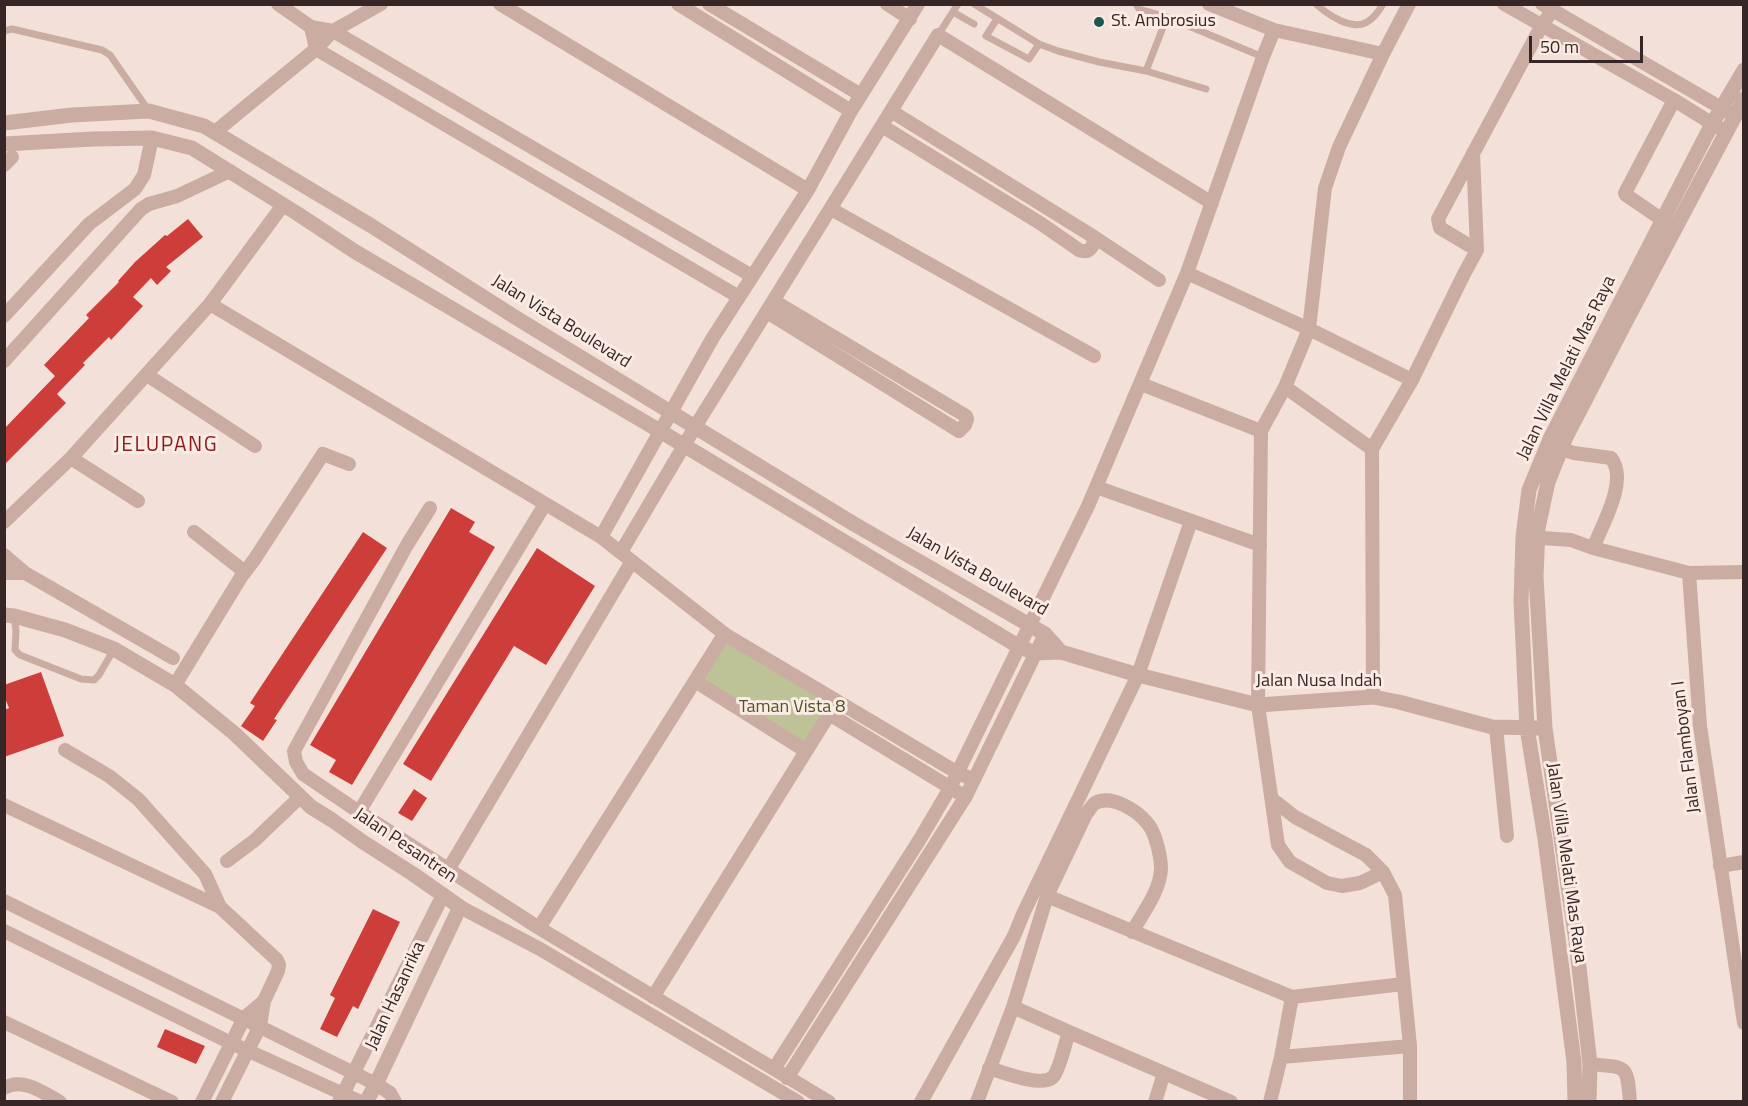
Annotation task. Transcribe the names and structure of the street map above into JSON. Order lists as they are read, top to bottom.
{
  "streets": {
    "street": [
      "Jalan Vista Boulevard",
      "Jalan Villa Melati Mas Raya",
      "Jalan Nusa Indah",
      "Jalan Flamboyan I",
      "Jalan Pesantren",
      "Jalan Hasanrika"
    ]
  },
  "crossings": [
    ["Jalan Vista Boulevard", "Jalan Nusa Indah"],
    ["Jalan Villa Melati Mas Raya", "Jalan Nusa Indah"],
    ["Jalan Pesantren", "Jalan Hasanrika"]
  ],
  "districts": ["JELUPANG"],
  "parks": ["Taman Vista 8"],
  "places": ["St. Ambrosius"],
  "scale_bar": "50 m"
}
